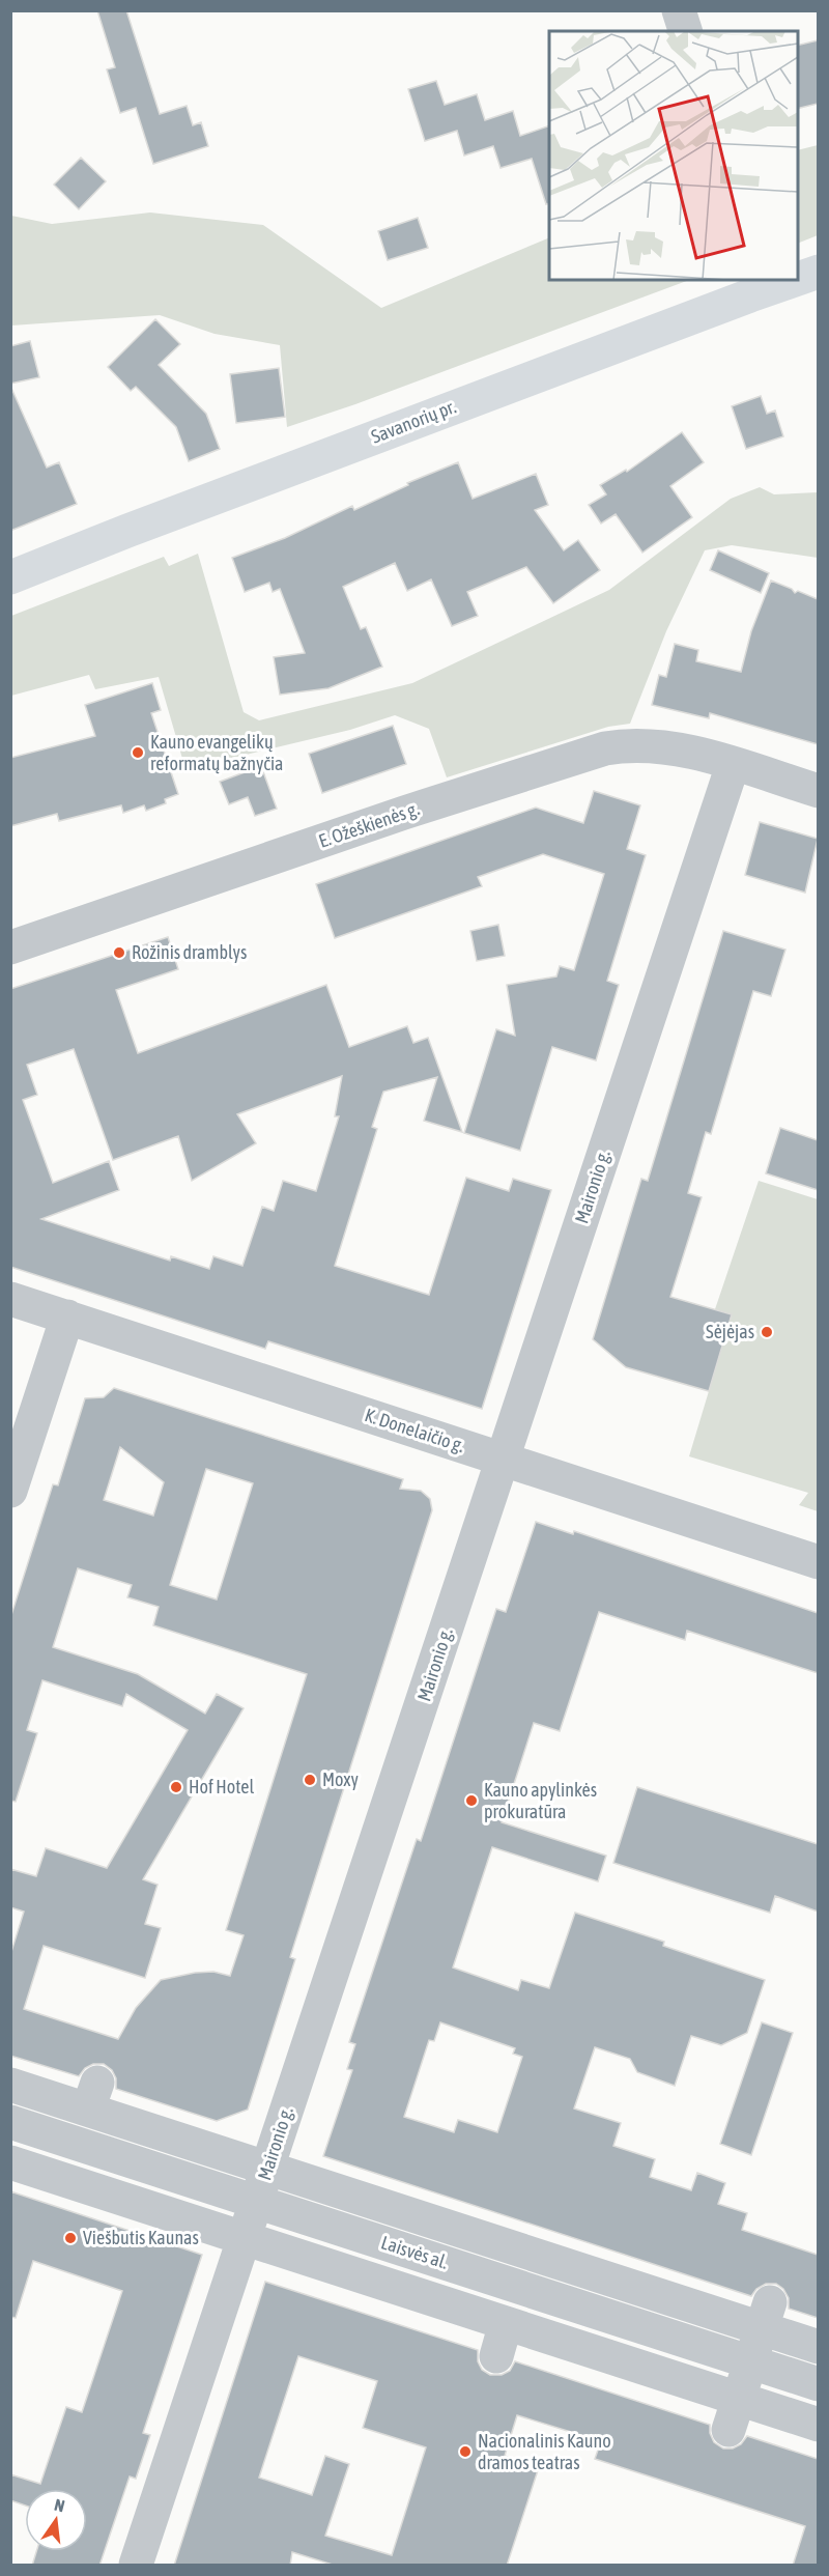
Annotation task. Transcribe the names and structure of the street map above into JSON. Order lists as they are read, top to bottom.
{
  "streets": {
    "main road": ["Savanorių pr."],
    "street": [
      "E. Ožeškienės g.",
      "Maironio g.",
      "K. Donelaičio g.",
      "Laisvės al."
    ]
  },
  "crossings": [
    ["E. Ožeškienės g.", "Maironio g."],
    ["Maironio g.", "K. Donelaičio g."],
    ["Maironio g.", "Laisvės al."]
  ],
  "places": [
    "Kauno evangelikų reformatų bažnyčia",
    "Rožinis dramblys",
    "Sėjėjas",
    "Moxy",
    "Hof Hotel",
    "Kauno apylinkės prokuratūra",
    "Viešbutis Kaunas",
    "Nacionalinis Kauno dramos teatras"
  ],
  "north": "top"
}
